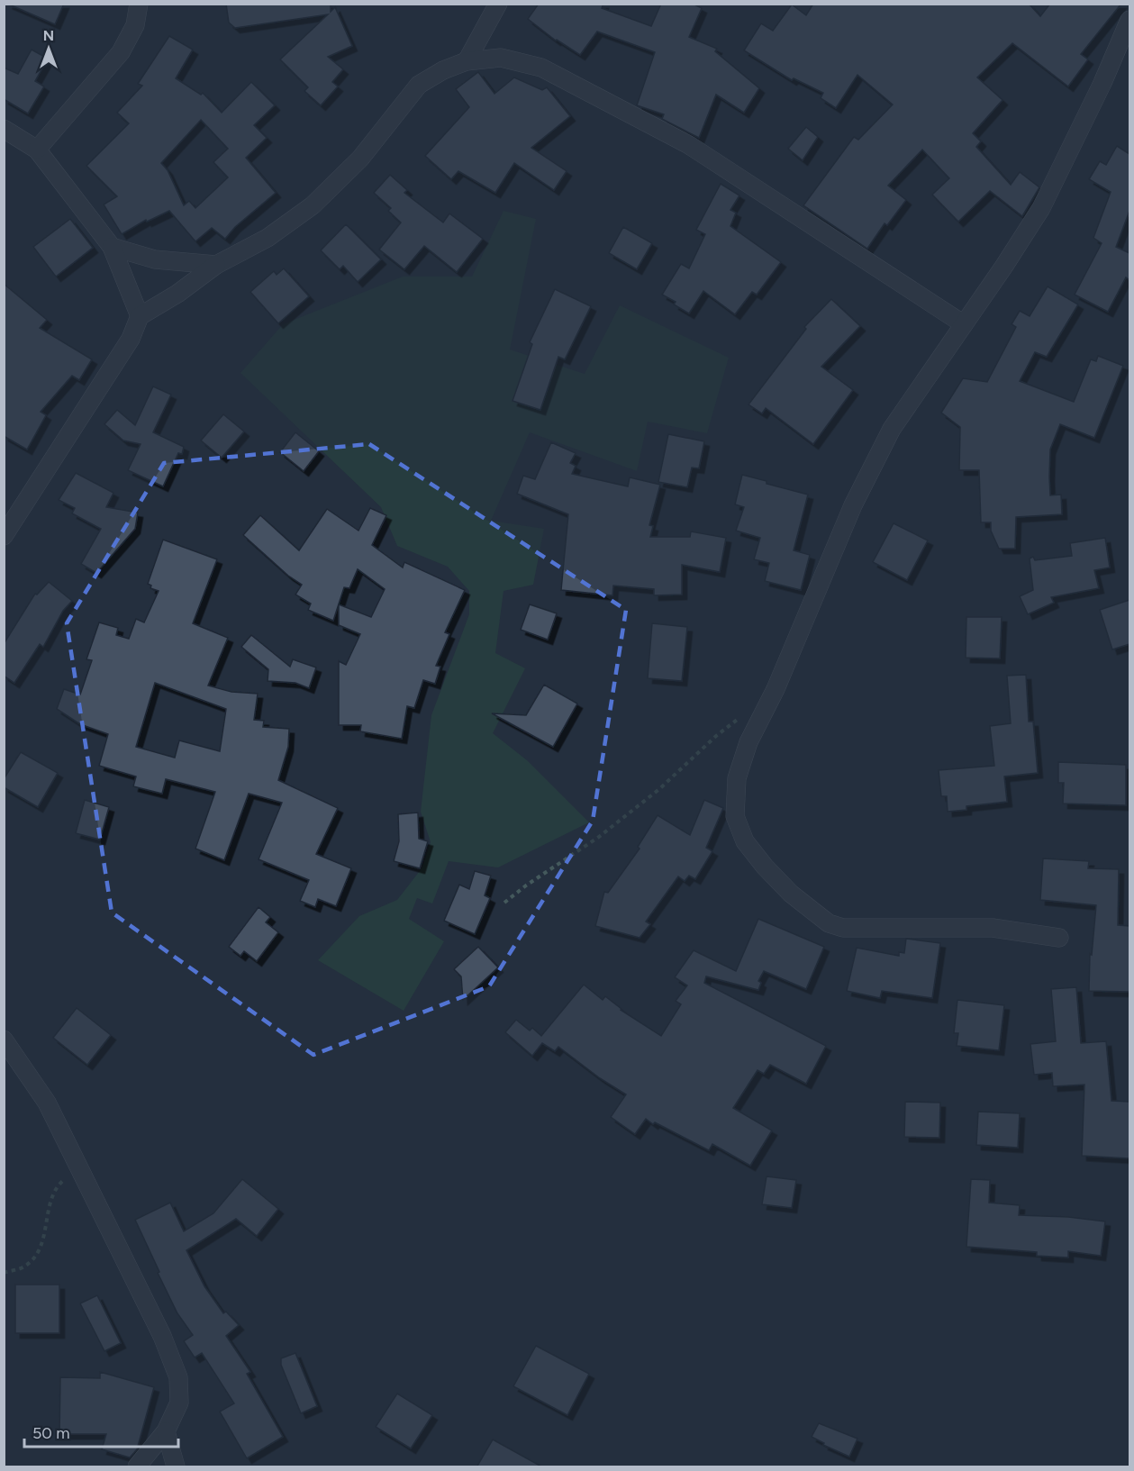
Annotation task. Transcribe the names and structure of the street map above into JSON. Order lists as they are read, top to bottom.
{
  "scale_bar": "50 m",
  "north": "top"
}
